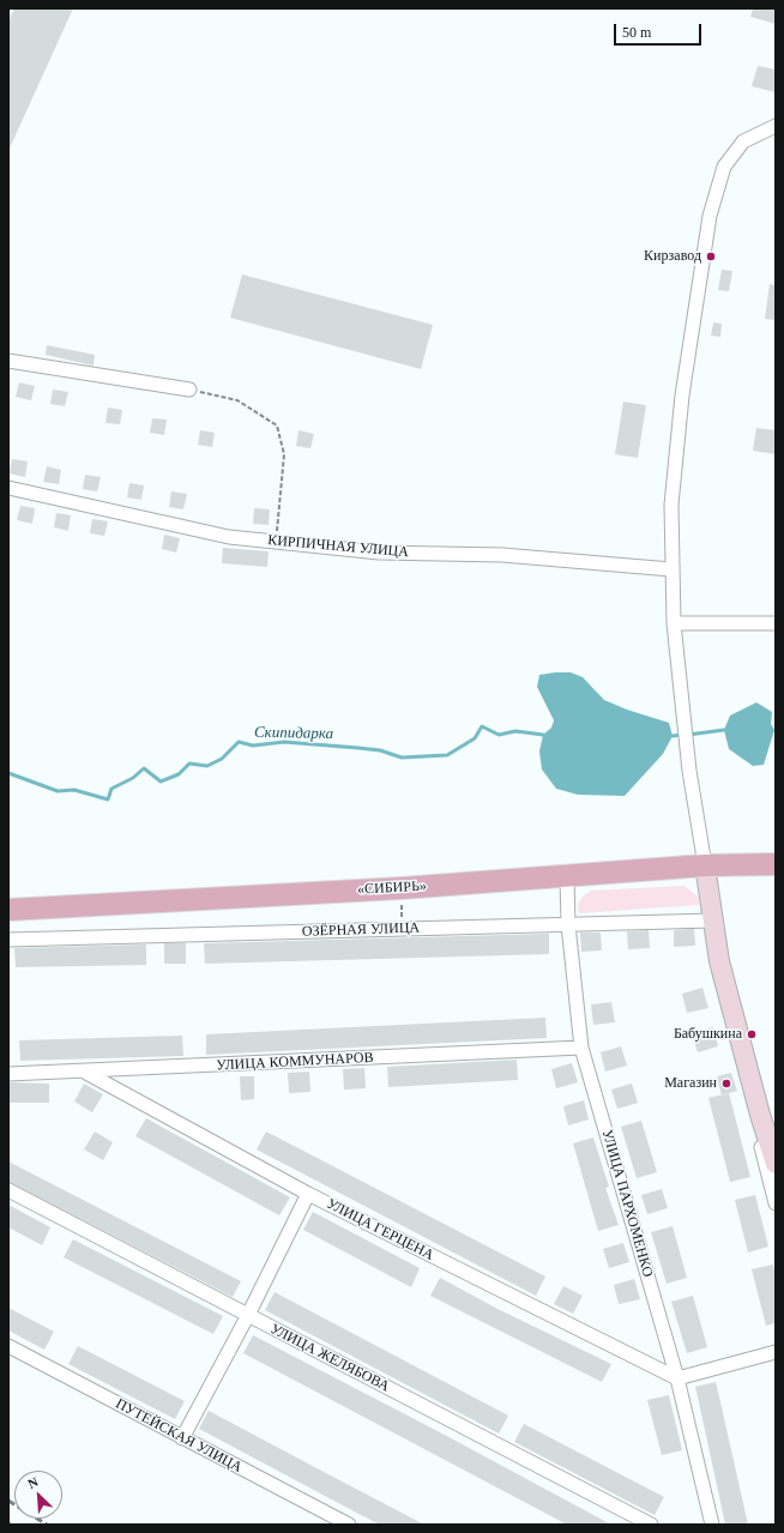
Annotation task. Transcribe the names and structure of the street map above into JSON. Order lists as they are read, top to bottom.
{
  "streets": {
    "main road": ["«СИБИРЬ»"],
    "street": [
      "КИРПИЧНАЯ УЛИЦА",
      "ОЗЁРНАЯ УЛИЦА",
      "УЛИЦА КОММУНАРОВ",
      "УЛИЦА ПАРХОМЕНКО",
      "УЛИЦА ГЕРЦЕНА",
      "УЛИЦА ЖЕЛЯБОВА",
      "ПУТЕЙСКАЯ УЛИЦА"
    ]
  },
  "crossings": [
    ["«СИБИРЬ»", "УЛИЦА ПАРХОМЕНКО"],
    ["ОЗЁРНАЯ УЛИЦА", "УЛИЦА ПАРХОМЕНКО"],
    ["УЛИЦА КОММУНАРОВ", "УЛИЦА ПАРХОМЕНКО"],
    ["УЛИЦА КОММУНАРОВ", "УЛИЦА ГЕРЦЕНА"],
    ["УЛИЦА ПАРХОМЕНКО", "УЛИЦА ГЕРЦЕНА"]
  ],
  "water": ["Скипидарка"],
  "places": ["Кирзавод", "Бабушкина", "Магазин"],
  "scale_bar": "50 m",
  "north": "top left"
}
